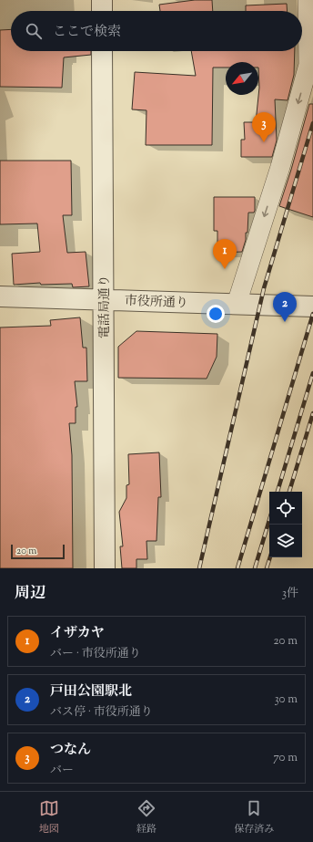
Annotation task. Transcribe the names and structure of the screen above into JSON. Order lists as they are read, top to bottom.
{
  "streets": {
    "street": ["市役所通り", "電話局通り"]
  },
  "crossings": [
    ["市役所通り", "電話局通り"]
  ],
  "scale_bar": "20 m",
  "north": "bottom left",
  "page": {
    "search": "ここで検索",
    "pins": ["3", "1", "2"],
    "scale": "20 m",
    "heading": ["周辺", "3件"],
    "list": [
      {
        "mark": "1",
        "name": "イザカヤ",
        "note": "バー · 市役所通り",
        "value": "20 m"
      },
      {
        "mark": "2",
        "name": "戸田公園駅北",
        "note": "バス停 · 市役所通り",
        "value": "30 m"
      },
      {
        "mark": "3",
        "name": "つなん",
        "note": "バー",
        "value": "70 m"
      }
    ],
    "nav": ["地図", "経路", "保存済み"]
  }
}
